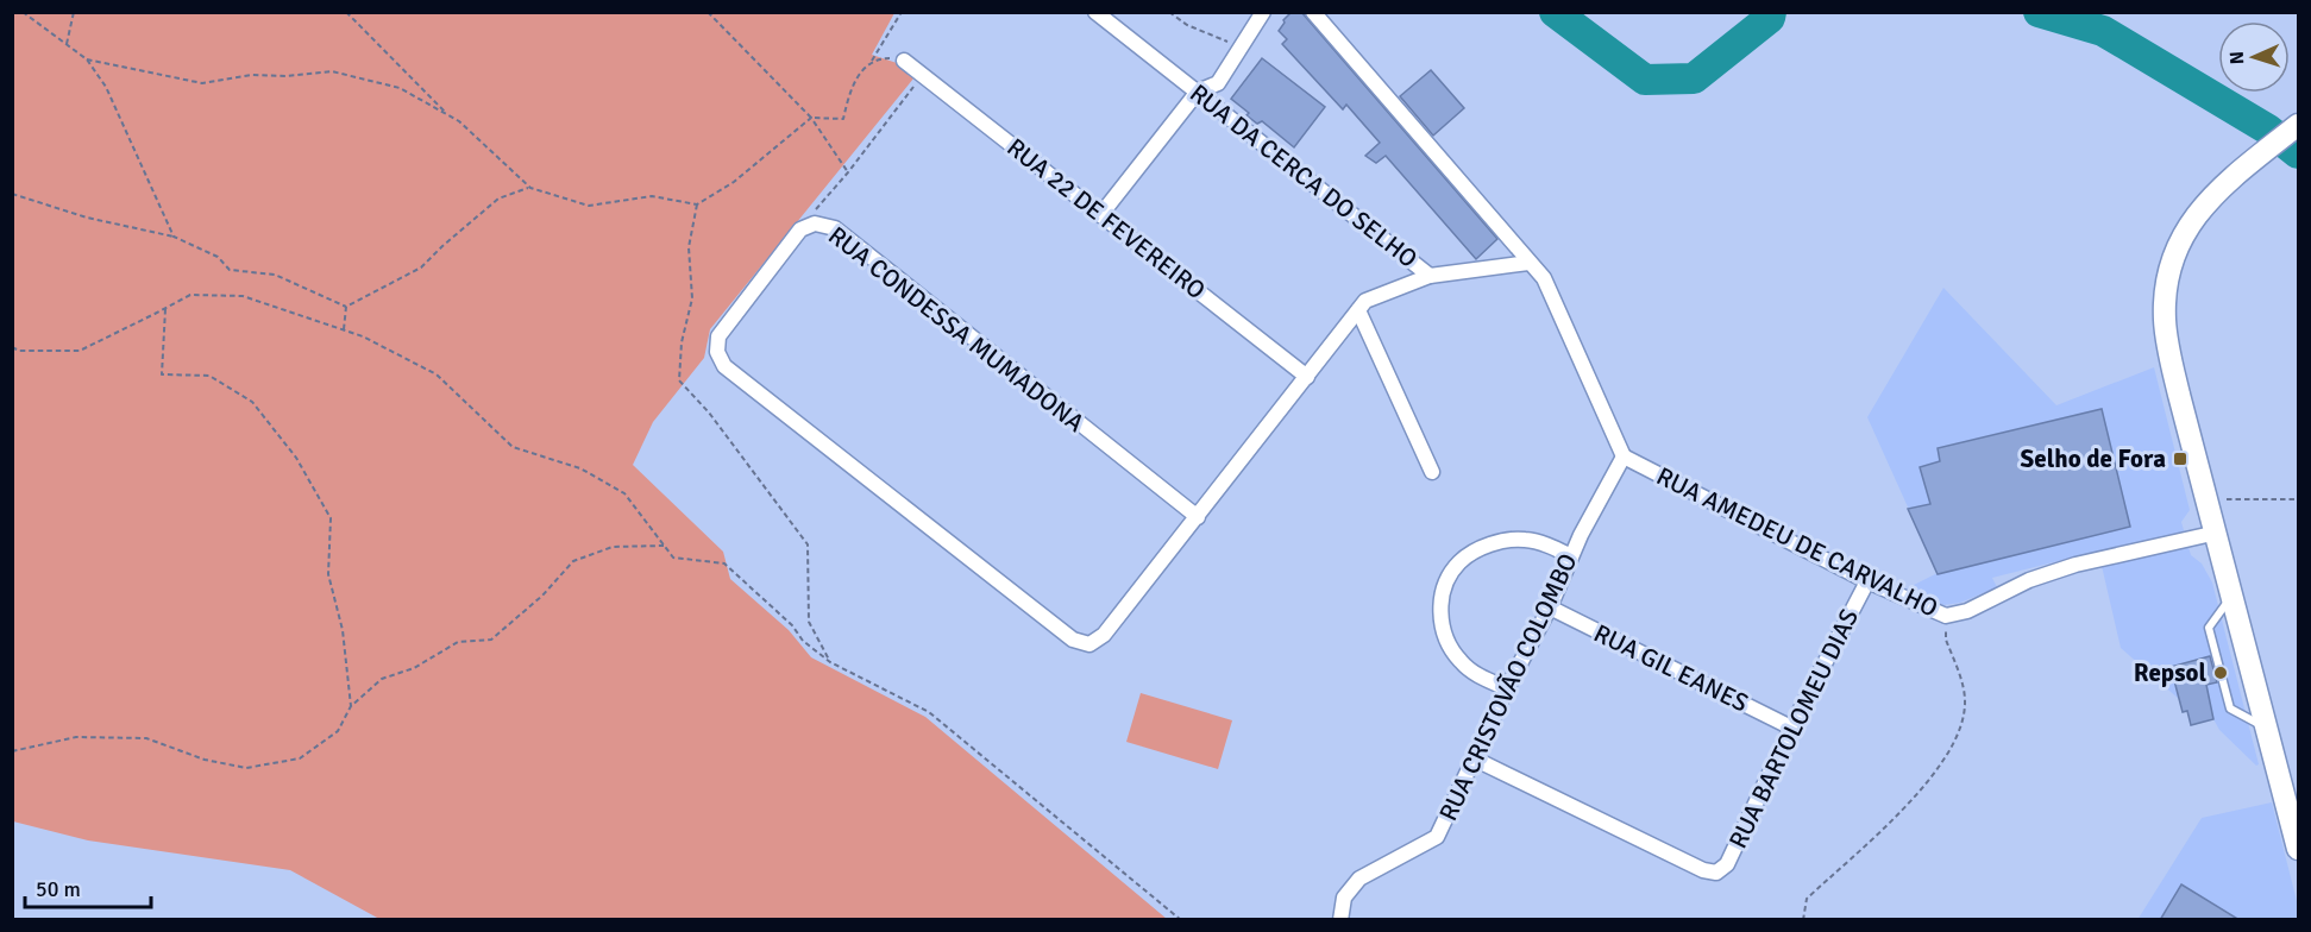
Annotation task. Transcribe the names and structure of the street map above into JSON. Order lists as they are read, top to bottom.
{
  "streets": {
    "street": [
      "RUA DA CERCA DO SELHO",
      "RUA 22 DE FEVEREIRO",
      "RUA CONDESSA MUMADONA",
      "RUA AMEDEU DE CARVALHO",
      "RUA GIL EANES",
      "RUA CRISTOVÃO COLOMBO",
      "RUA BARTOLOMEU DIAS"
    ]
  },
  "crossings": [
    ["RUA AMEDEU DE CARVALHO", "RUA CRISTOVÃO COLOMBO"],
    ["RUA AMEDEU DE CARVALHO", "RUA BARTOLOMEU DIAS"],
    ["RUA GIL EANES", "RUA CRISTOVÃO COLOMBO"],
    ["RUA GIL EANES", "RUA BARTOLOMEU DIAS"],
    ["RUA CRISTOVÃO COLOMBO", "RUA BARTOLOMEU DIAS"]
  ],
  "places": {
    "transit": ["Selho de Fora"],
    "other": ["Repsol"]
  },
  "scale_bar": "50 m",
  "north": "left"
}
